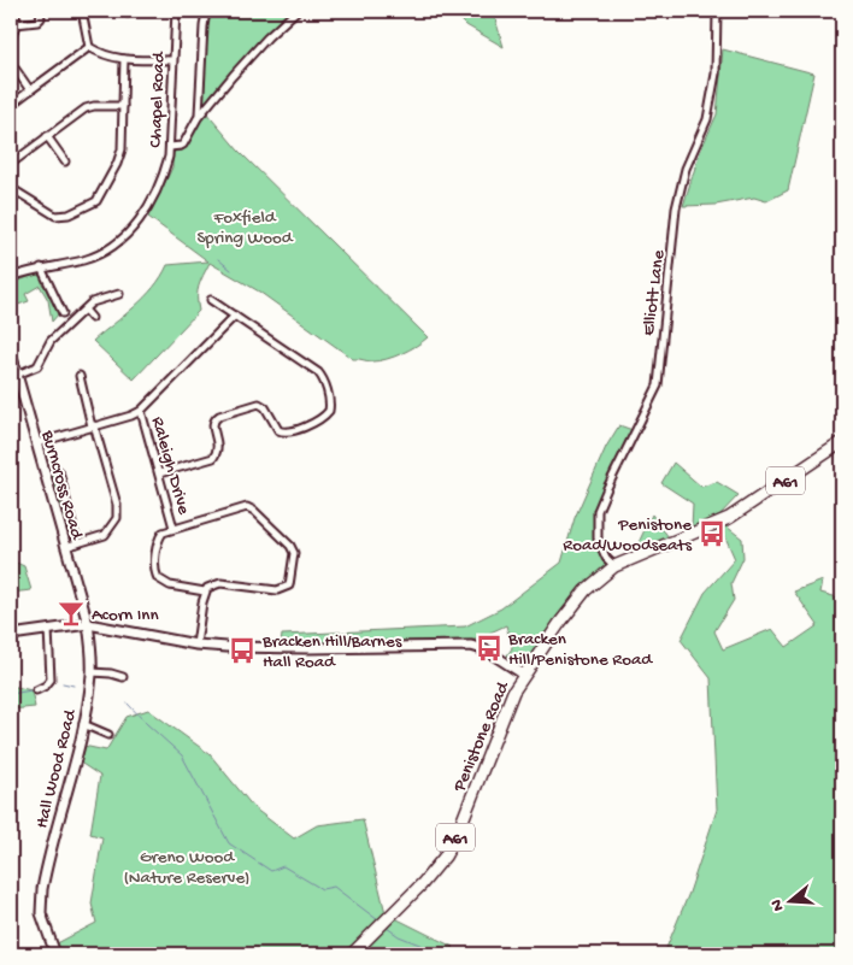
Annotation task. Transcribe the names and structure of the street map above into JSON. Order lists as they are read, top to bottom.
{
  "streets": {
    "highway": ["A61", "Penistone Road"],
    "main road": ["Burncross Road", "Hall Wood Road"],
    "street": ["Chapel Road", "Elliott Lane", "Raleigh Drive"]
  },
  "crossings": [
    ["Elliott Lane", "Penistone Road"],
    ["Burncross Road", "Hall Wood Road"]
  ],
  "parks": ["Foxfield Spring Wood", "Greno Wood (Nature Reserve)"],
  "places": {
    "bus stop": ["Penistone Road/Woodseats", "Bracken Hill/Penistone Road", "Bracken Hill/Barnes Hall Road"],
    "bar": ["Acorn Inn"]
  },
  "north": "left"
}
